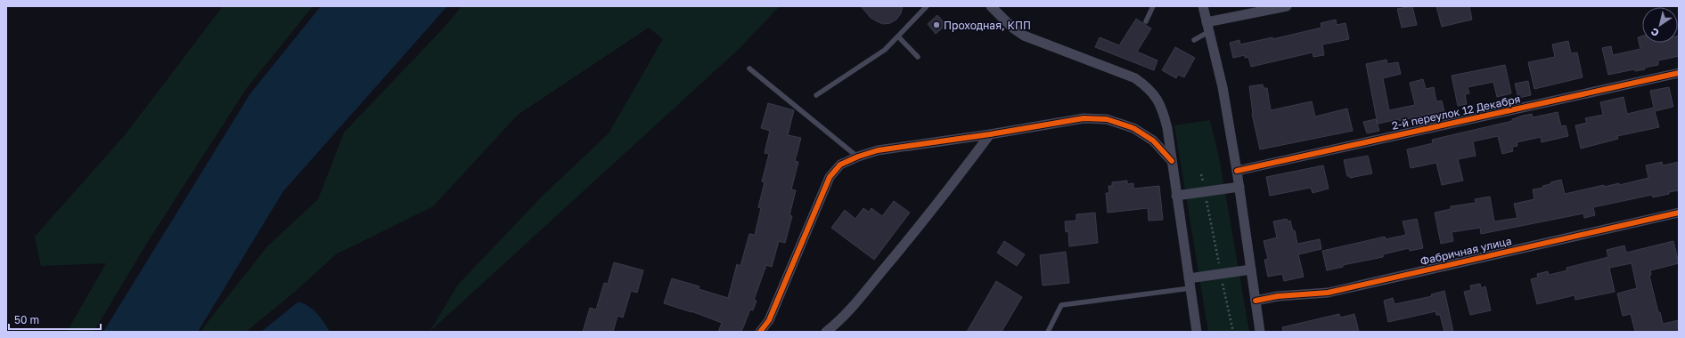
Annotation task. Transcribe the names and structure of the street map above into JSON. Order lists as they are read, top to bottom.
{
  "streets": {
    "street": ["2-й переулок 12 Декабря", "Фабричная улица"]
  },
  "places": ["Проходная, КПП"],
  "scale_bar": "50 m",
  "north": "bottom left"
}
